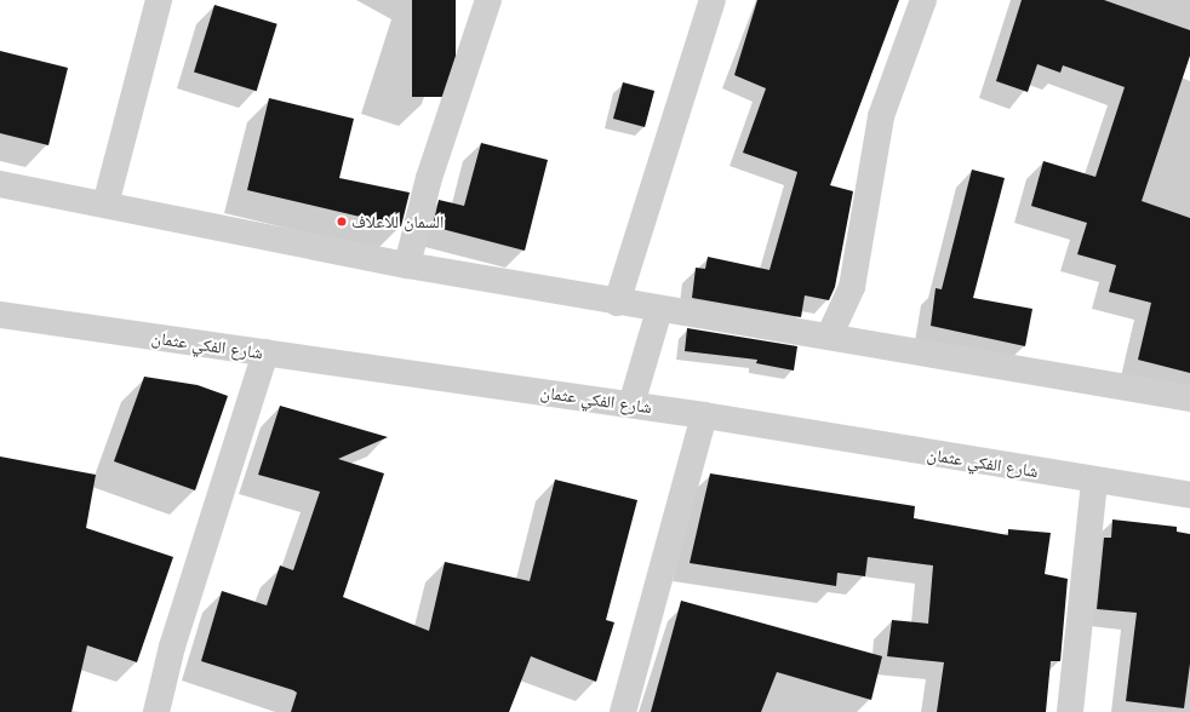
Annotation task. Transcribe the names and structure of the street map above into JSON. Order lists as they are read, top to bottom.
{
  "streets": {
    "street": ["شارع الفكي عثمان"]
  },
  "places": ["السمان للاعلاف"]
}
